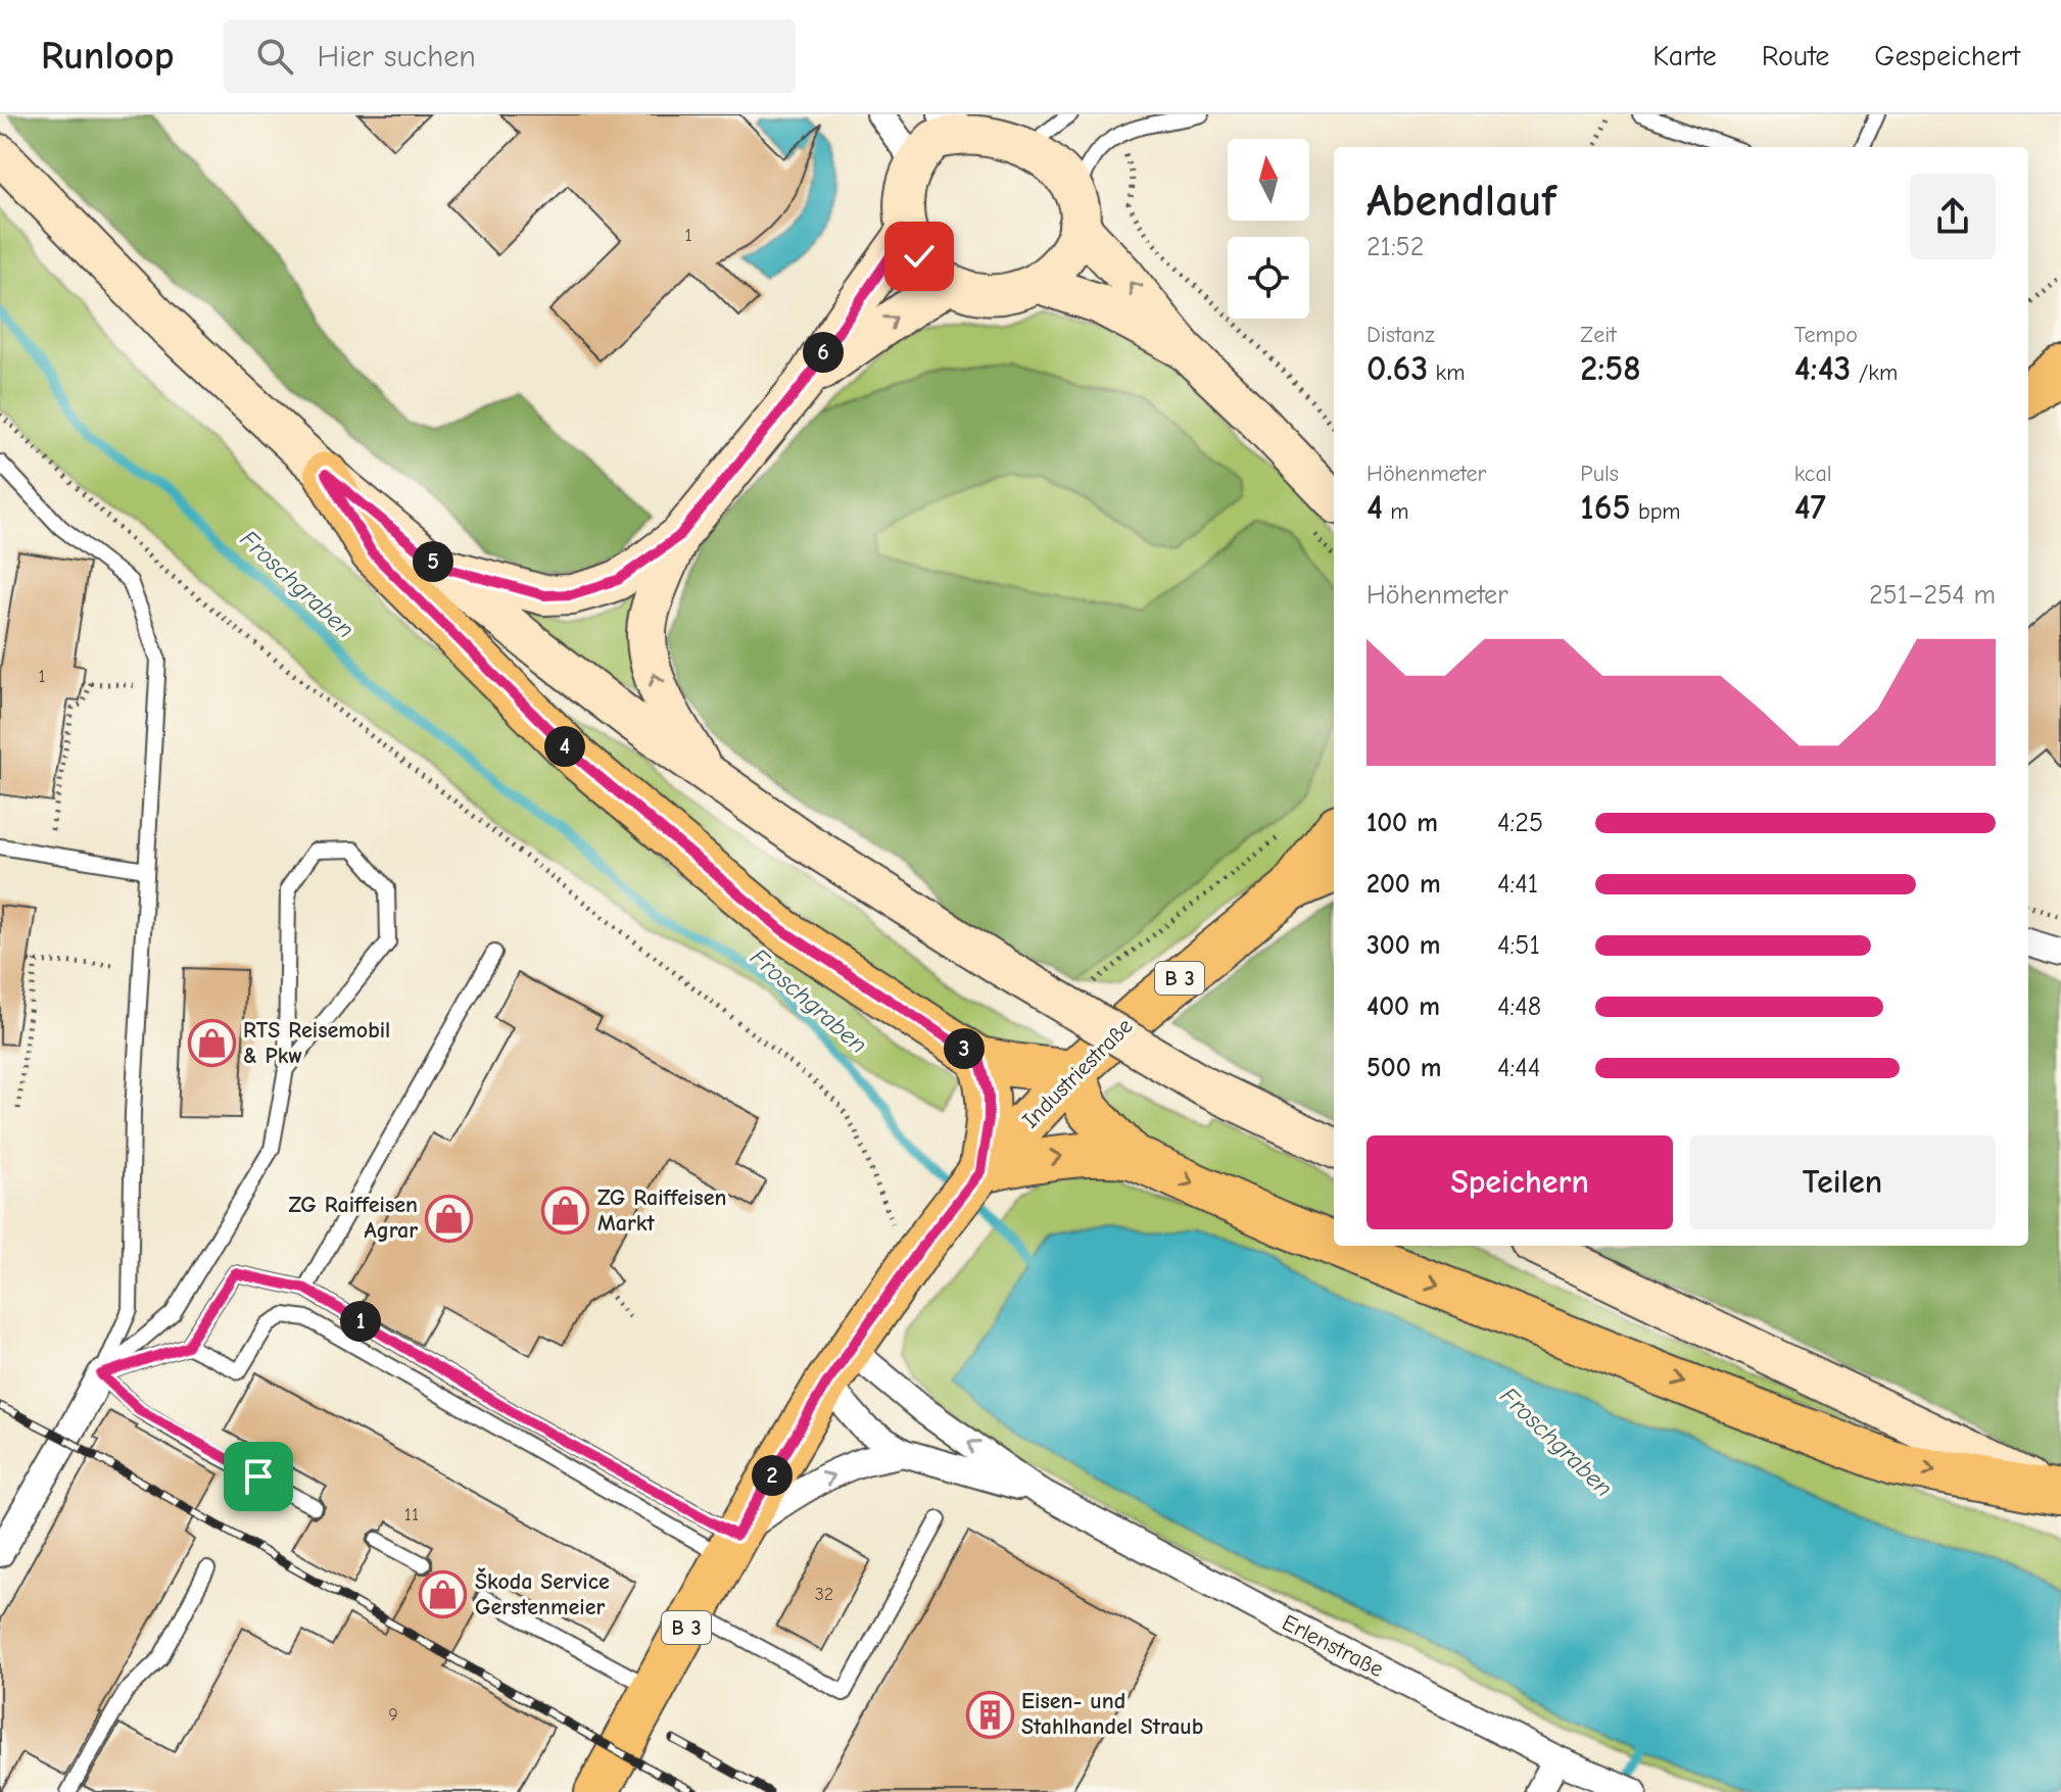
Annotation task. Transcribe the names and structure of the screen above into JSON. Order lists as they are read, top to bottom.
{
  "streets": {
    "main road": ["B 3", "Industriestraße"],
    "street": ["Erlenstraße"]
  },
  "crossings": [
    ["B 3", "Industriestraße"],
    ["Industriestraße", "Erlenstraße"]
  ],
  "water": ["Froschgraben"],
  "places": {
    "shop": [
      "RTS Reisemobil & Pkw",
      "ZG Raiffeisen Markt",
      "ZG Raiffeisen Agrar",
      "Škoda Service Gerstenmeier"
    ],
    "building": ["Eisen- und Stahlhandel Straub"]
  },
  "house_numbers": [
    "1",
    "1",
    "11",
    "32",
    "9"
  ],
  "north": "top",
  "page": {
    "header": "Runloop",
    "search": "Hier suchen",
    "nav": ["Karte", "Route", "Gespeichert"],
    "heading": ["Abendlauf", "21:52"],
    "stats": [
      ["Distanz", "0.63 km"],
      ["Zeit", "2:58"],
      ["Tempo", "4:43 /km"],
      ["Höhenmeter", "4 m"],
      ["Puls", "165 bpm"],
      ["kcal", "47"]
    ],
    "pins": [
      "6",
      "5",
      "4",
      "3",
      "1",
      "2"
    ],
    "chart": ["Höhenmeter", "251–254 m"],
    "list": [
      {
        "name": "100 m",
        "note": "4:25"
      },
      {
        "name": "200 m",
        "note": "4:41"
      },
      {
        "name": "300 m",
        "note": "4:51"
      },
      {
        "name": "400 m",
        "note": "4:48"
      },
      {
        "name": "500 m",
        "note": "4:44"
      }
    ],
    "buttons": ["Speichern", "Teilen"]
  }
}
